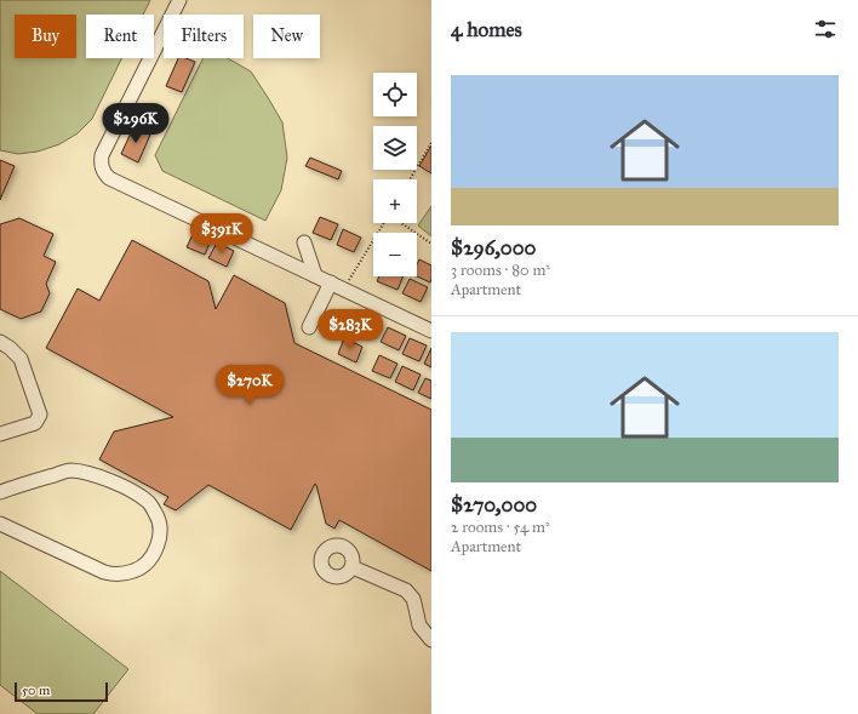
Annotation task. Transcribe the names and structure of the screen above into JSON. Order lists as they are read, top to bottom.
{
  "scale_bar": "50 m",
  "page": {
    "heading": "4 homes",
    "chip": [
      "Buy",
      "Rent",
      "Filters",
      "New"
    ],
    "list": [
      {
        "name": "$296,000",
        "note": "3 rooms · 80 m² · Apartment"
      },
      {
        "name": "$270,000",
        "note": "2 rooms · 54 m² · Apartment"
      }
    ],
    "map_buttons": ["+", "−"],
    "price": [
      "$296K",
      "$391K",
      "$283K",
      "$270K"
    ],
    "scale": "50 m"
  }
}
